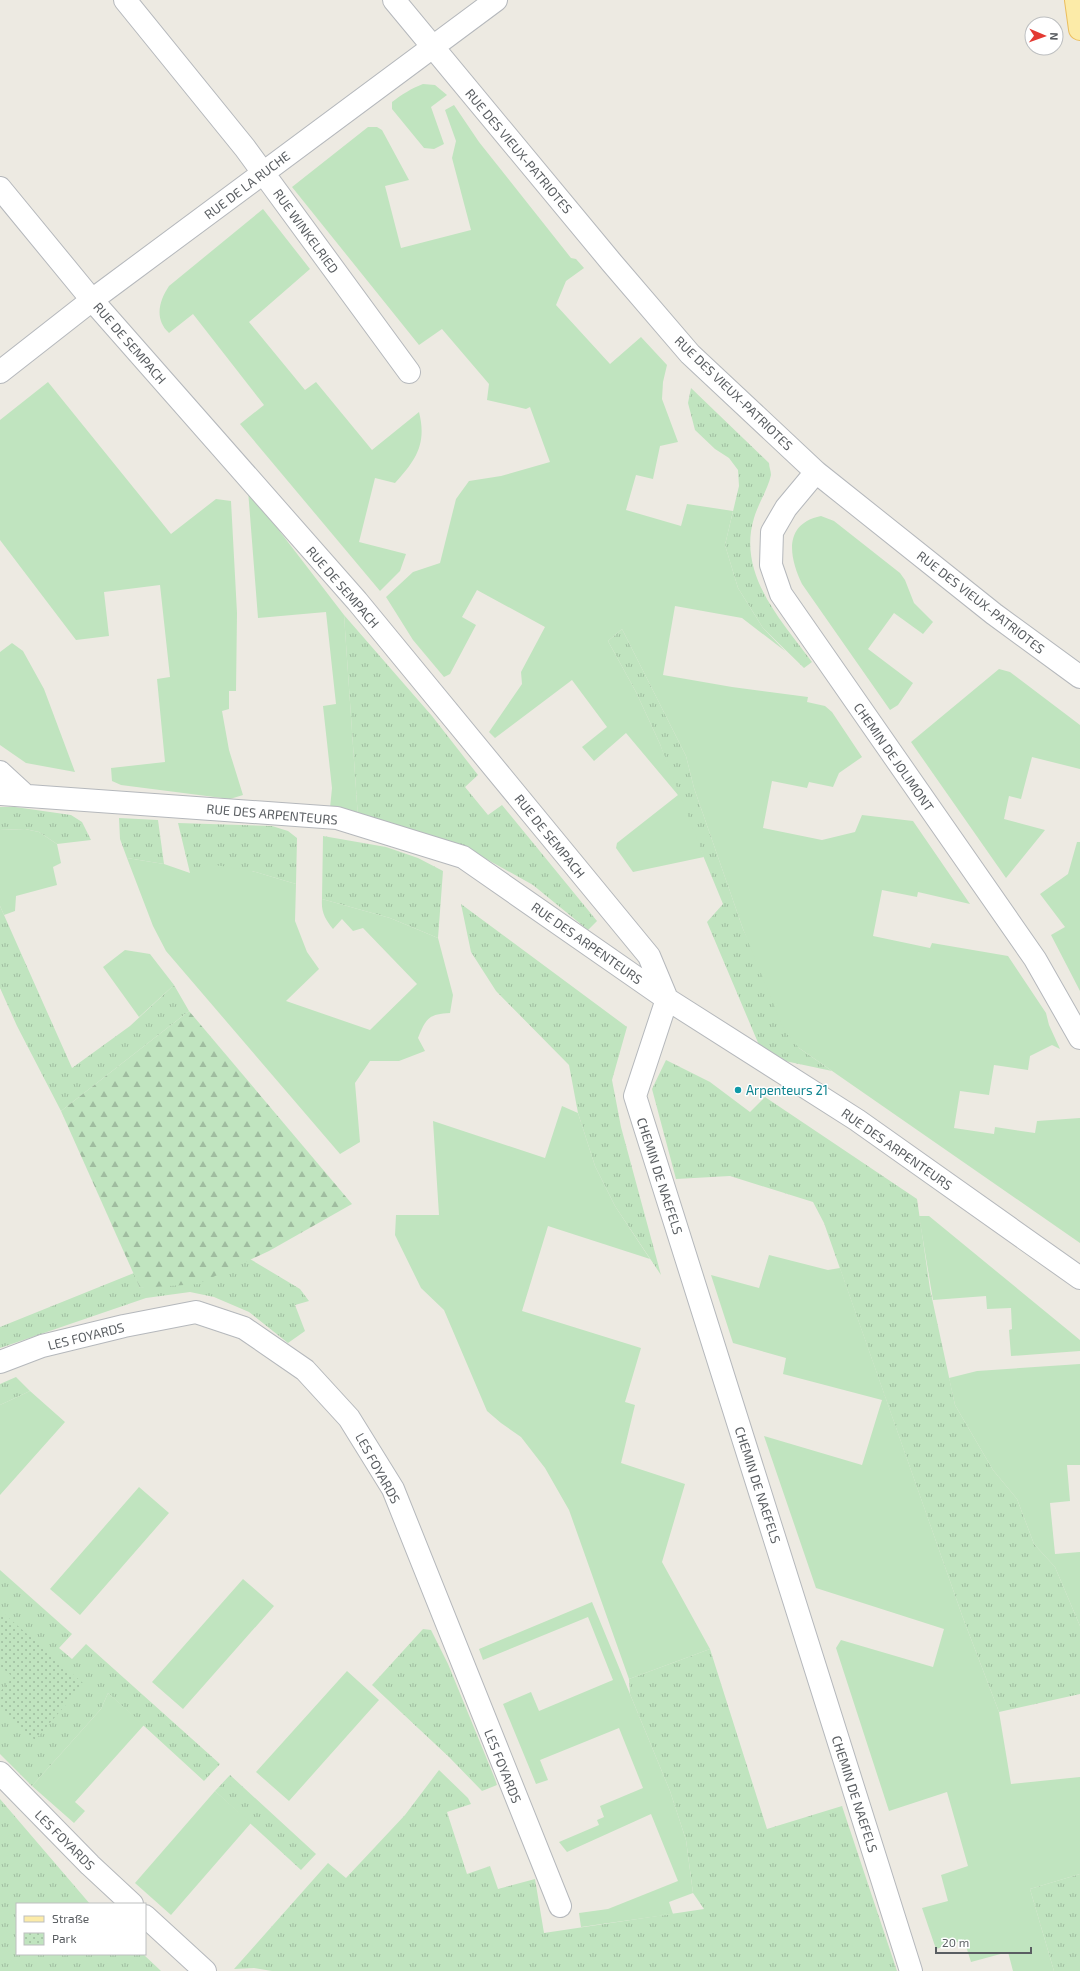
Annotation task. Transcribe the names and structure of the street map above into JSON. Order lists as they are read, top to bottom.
{
  "streets": {
    "street": [
      "RUE DES VIEUX-PATRIOTES",
      "RUE DE LA RUCHE",
      "RUE WINKELRIED",
      "RUE DE SEMPACH",
      "CHEMIN DE JOLIMONT",
      "RUE DES ARPENTEURS",
      "CHEMIN DE NAEFELS",
      "LES FOYARDS"
    ]
  },
  "crossings": [
    ["RUE DES VIEUX-PATRIOTES", "RUE DE LA RUCHE"],
    ["RUE DES VIEUX-PATRIOTES", "CHEMIN DE JOLIMONT"],
    ["RUE DE LA RUCHE", "RUE WINKELRIED"],
    ["RUE DE LA RUCHE", "RUE DE SEMPACH"],
    ["RUE DE SEMPACH", "RUE DES ARPENTEURS"],
    ["RUE DE SEMPACH", "CHEMIN DE NAEFELS"],
    ["RUE DES ARPENTEURS", "CHEMIN DE NAEFELS"]
  ],
  "places": ["Arpenteurs 21"],
  "legend": ["Straße", "Park"],
  "scale_bar": "20 m",
  "north": "right"
}
